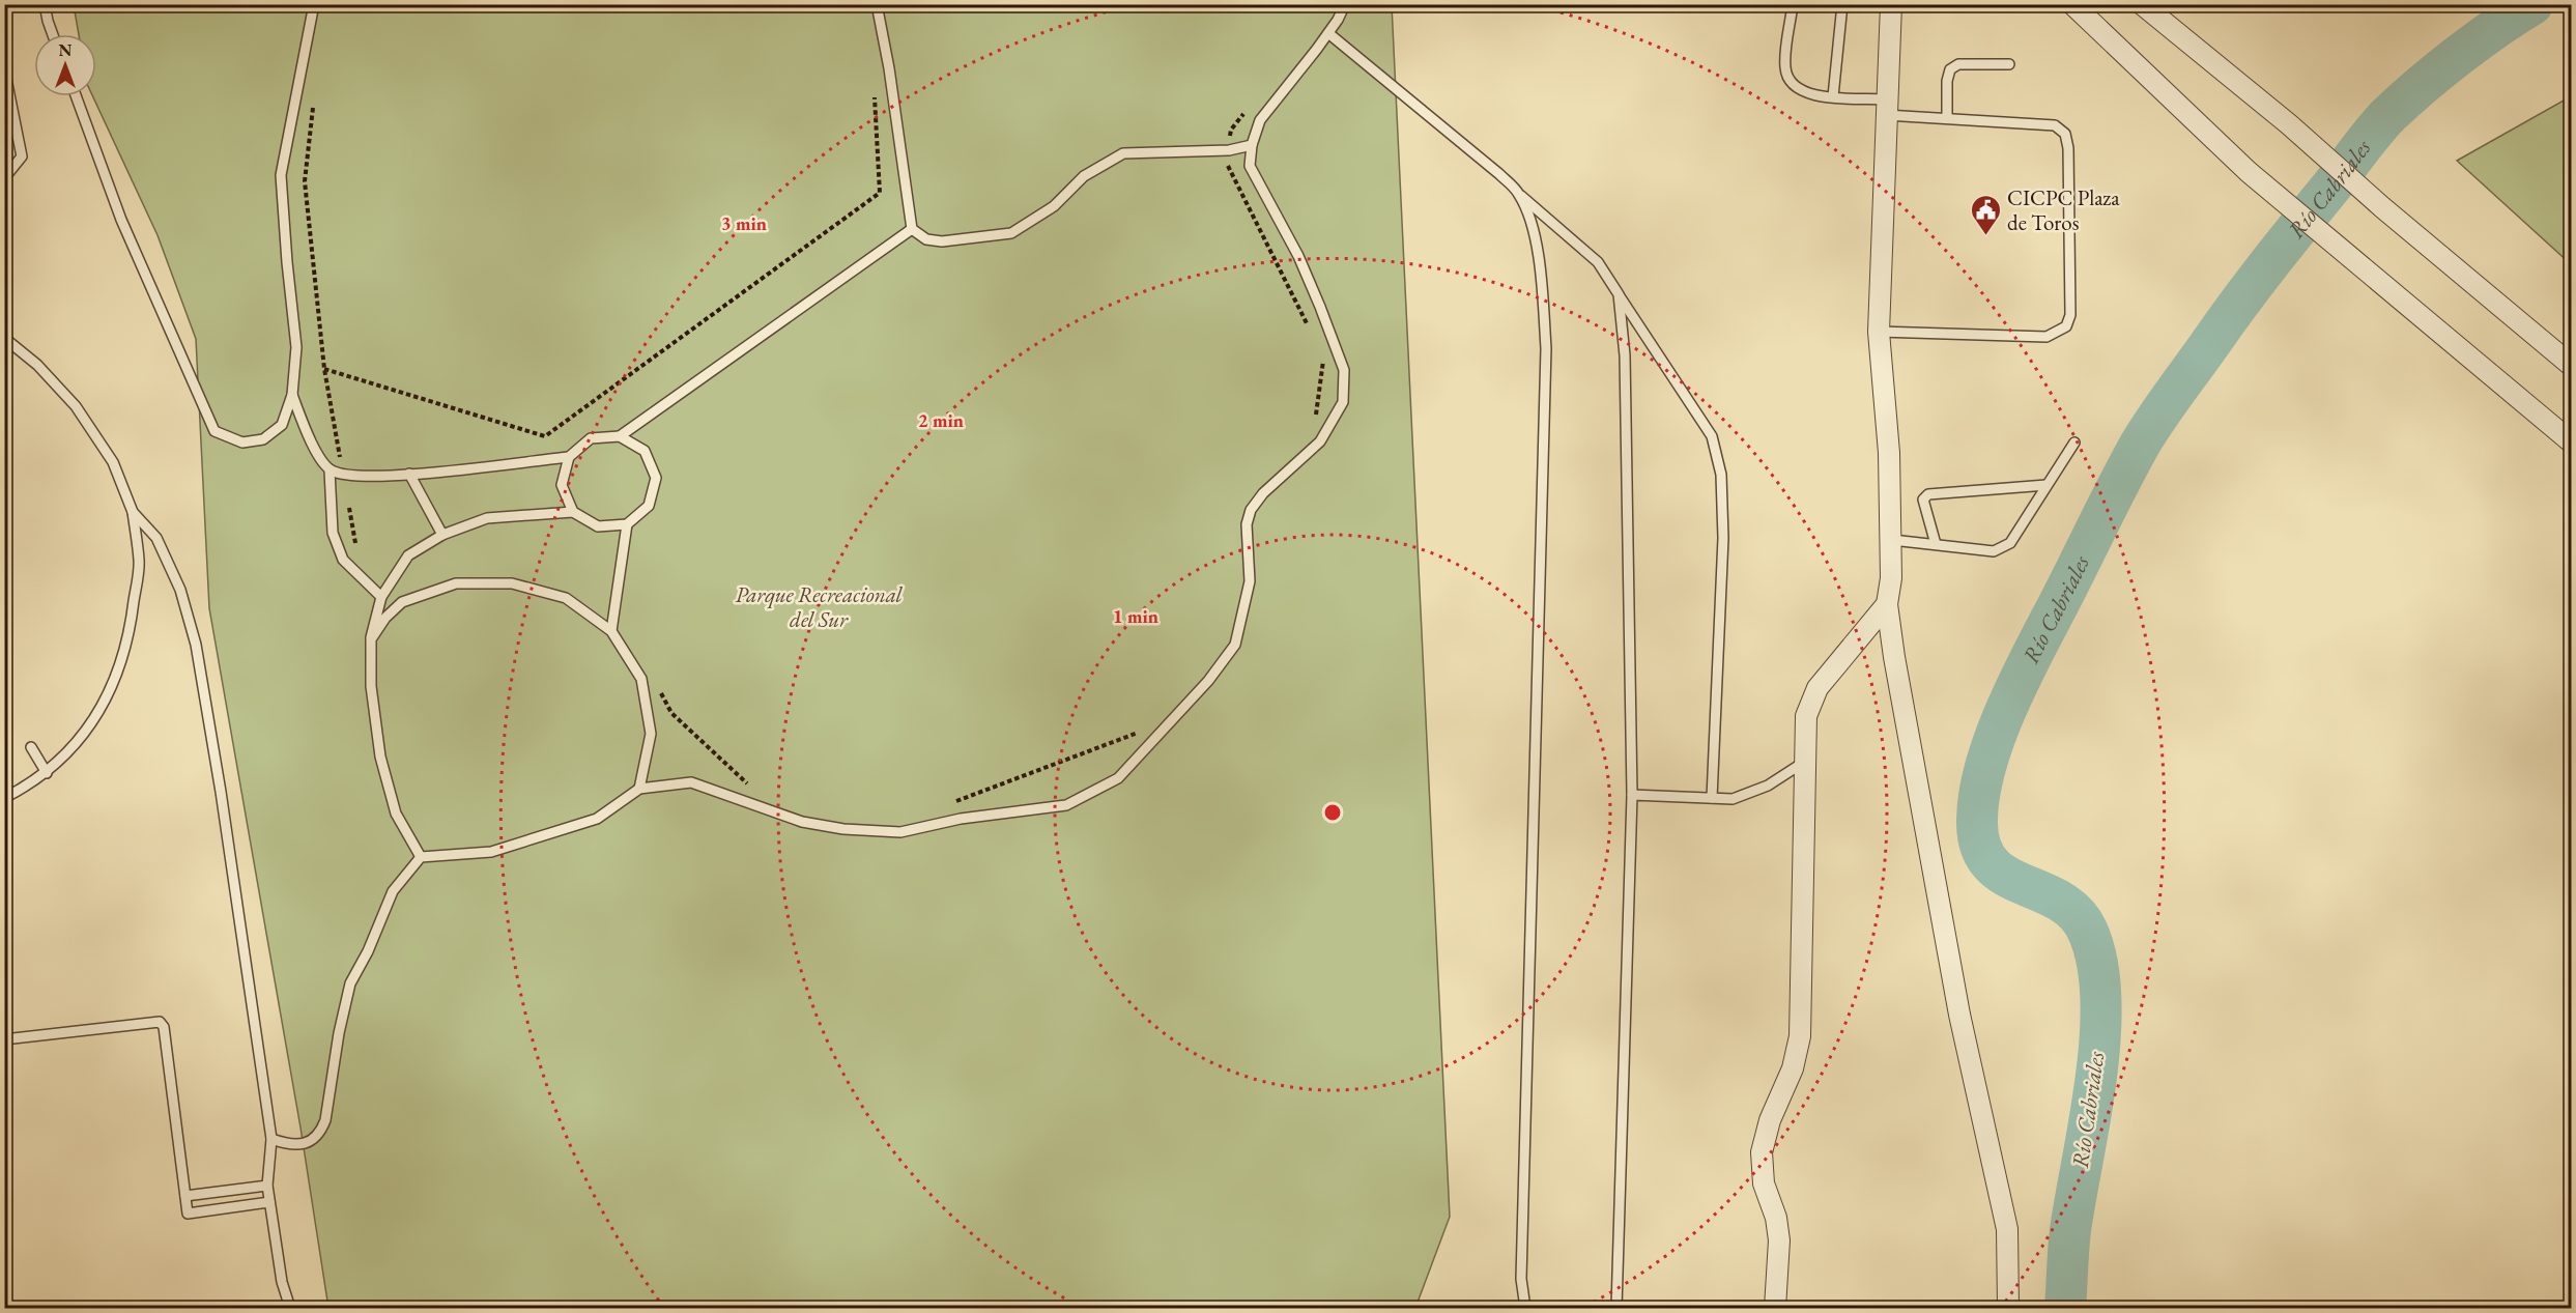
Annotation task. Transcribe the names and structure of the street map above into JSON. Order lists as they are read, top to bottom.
{
  "water": ["Río Cabriales"],
  "parks": ["Parque Recreacional del Sur"],
  "places": {
    "public building": ["CICPC Plaza de Toros"]
  },
  "north": "top",
  "rings": ["3 min", "2 min", "1 min"]
}
